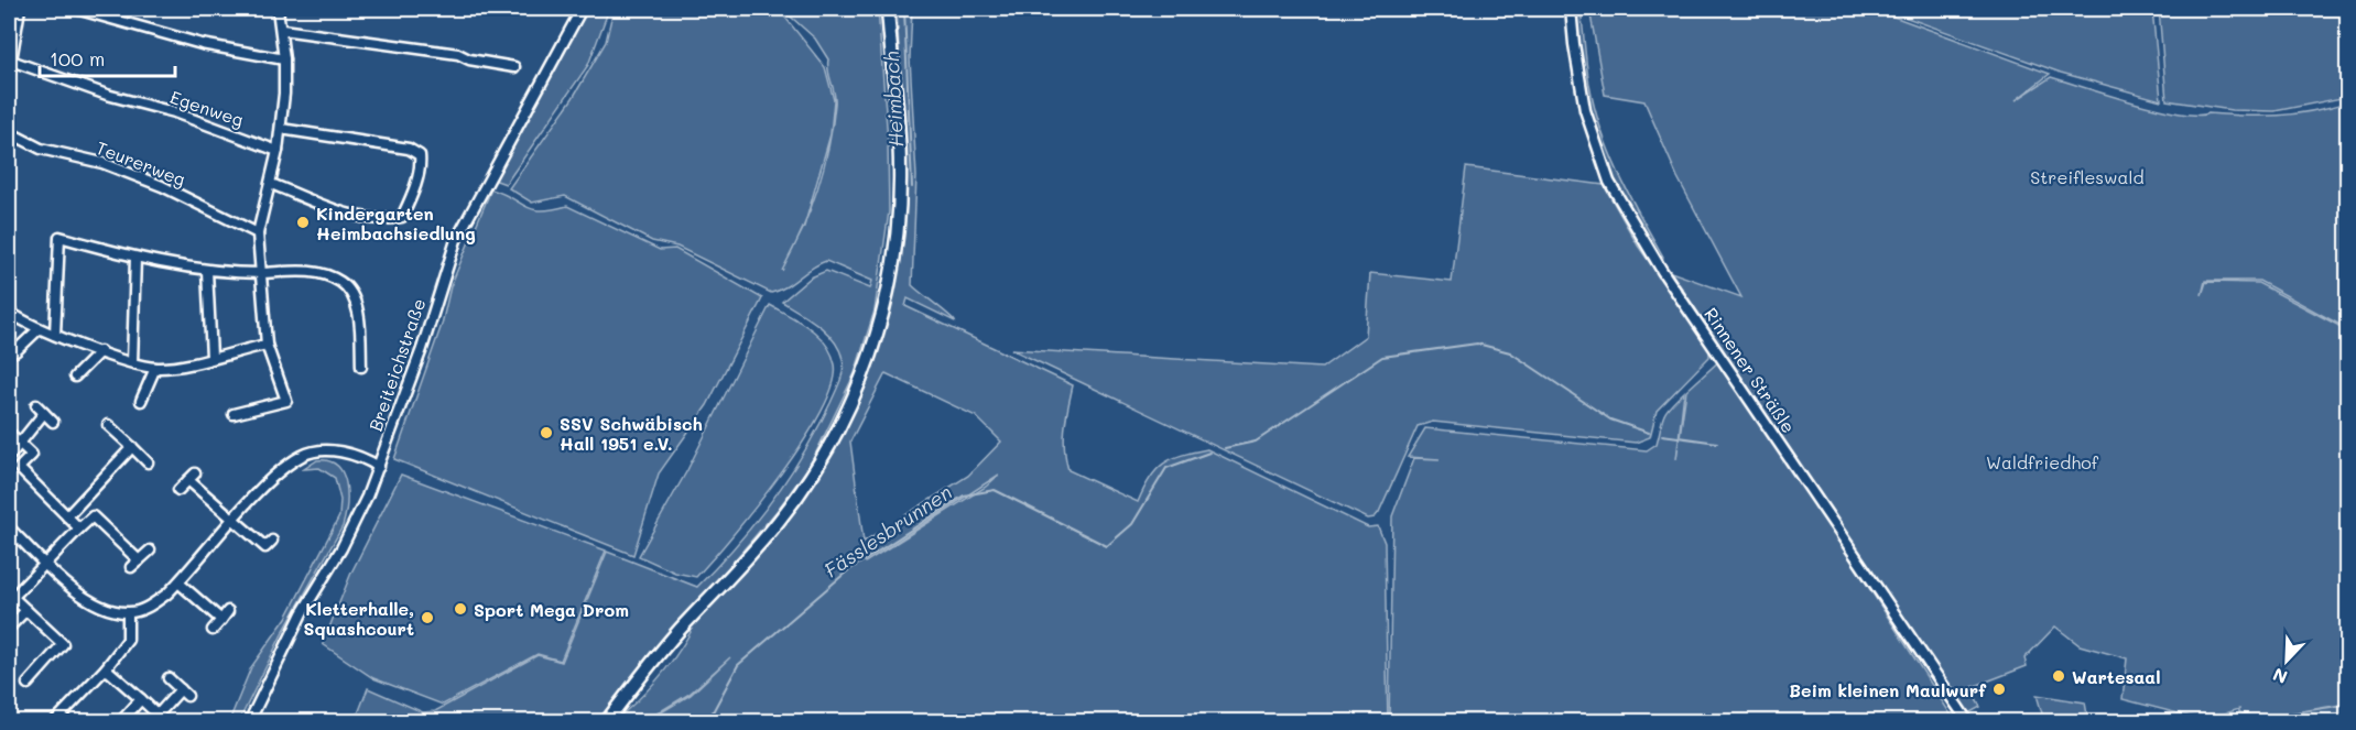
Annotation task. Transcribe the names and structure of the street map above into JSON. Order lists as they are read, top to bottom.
{
  "streets": {
    "street": [
      "Egenweg",
      "Teurerweg",
      "Breiteichstraße",
      "Rinnener Sträßle"
    ]
  },
  "water": ["Heimbach", "Fässlesbrunnen"],
  "parks": ["Streifleswald", "Waldfriedhof"],
  "places": [
    "Kindergarten Heimbachsiedlung",
    "SSV Schwäbisch Hall 1951 e.V.",
    "Sport Mega Drom",
    "Kletterhalle, Squashcourt",
    "Wartesaal",
    "Beim kleinen Maulwurf"
  ],
  "scale_bar": "100 m",
  "north": "bottom left"
}
